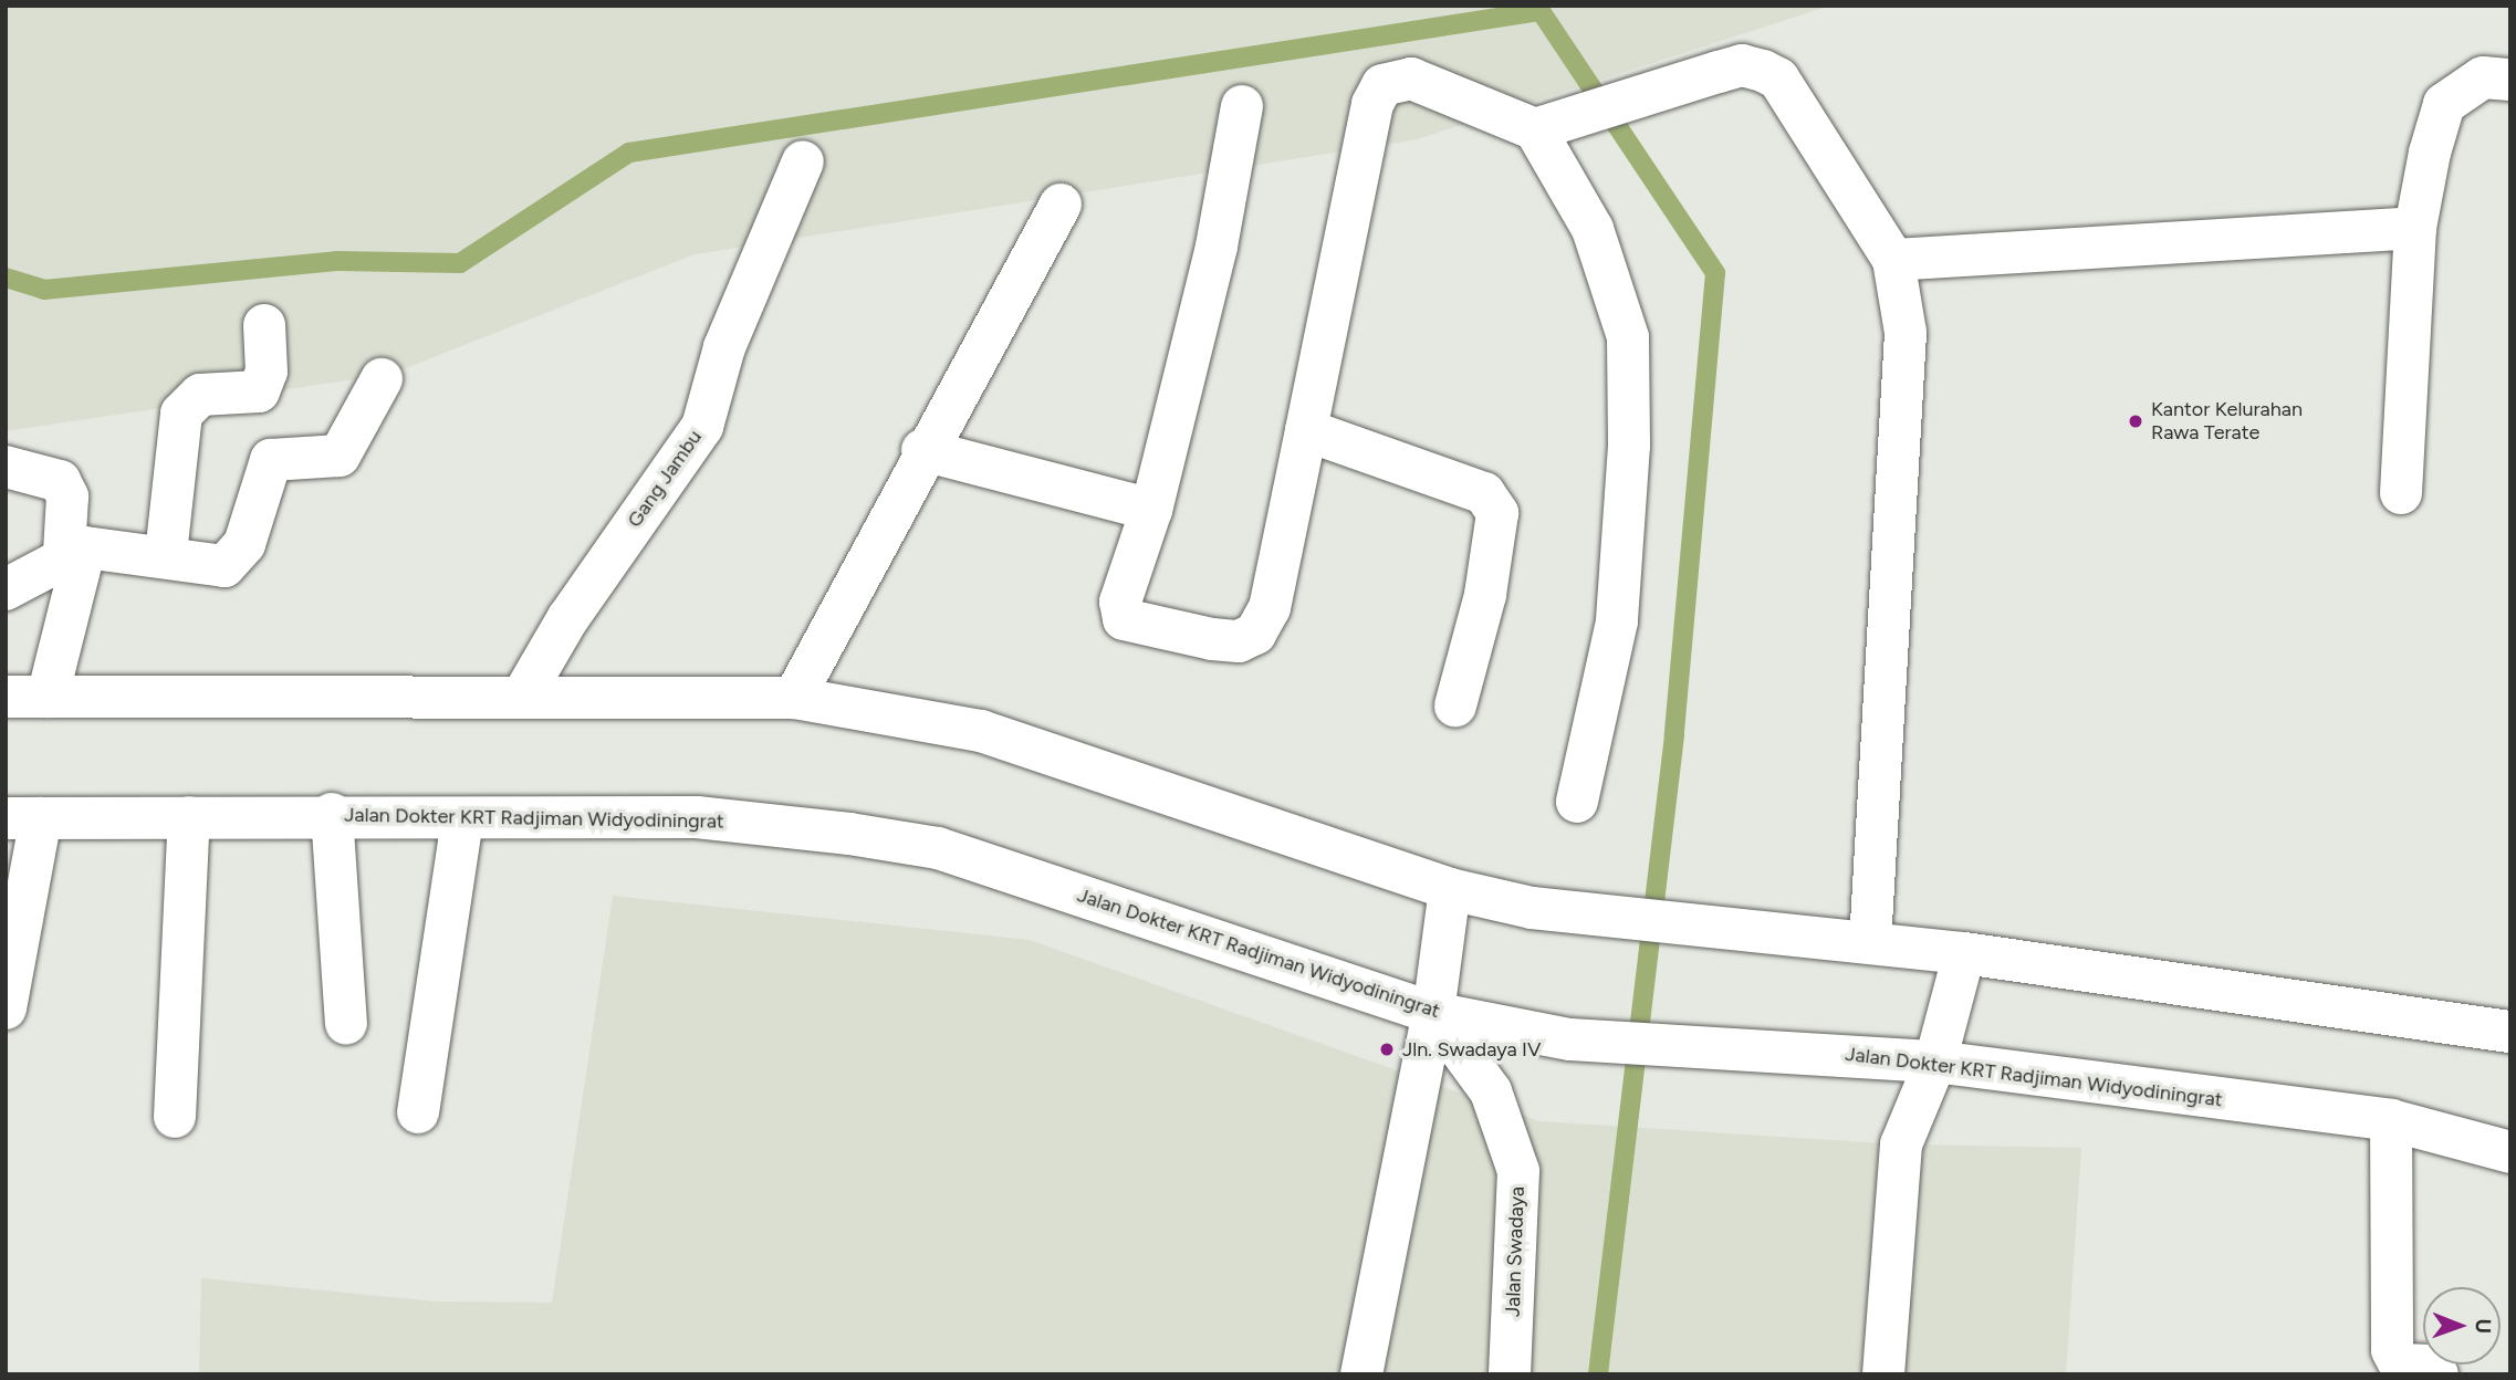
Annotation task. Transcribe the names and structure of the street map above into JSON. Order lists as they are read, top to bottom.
{
  "streets": {
    "street": ["Gang Jambu", "Jalan Dokter KRT Radjiman Widyodiningrat", "Jalan Swadaya"]
  },
  "crossings": [
    ["Jalan Dokter KRT Radjiman Widyodiningrat", "Jalan Swadaya"]
  ],
  "places": ["Kantor Kelurahan Rawa Terate", "Jln. Swadaya IV"],
  "north": "right"
}
